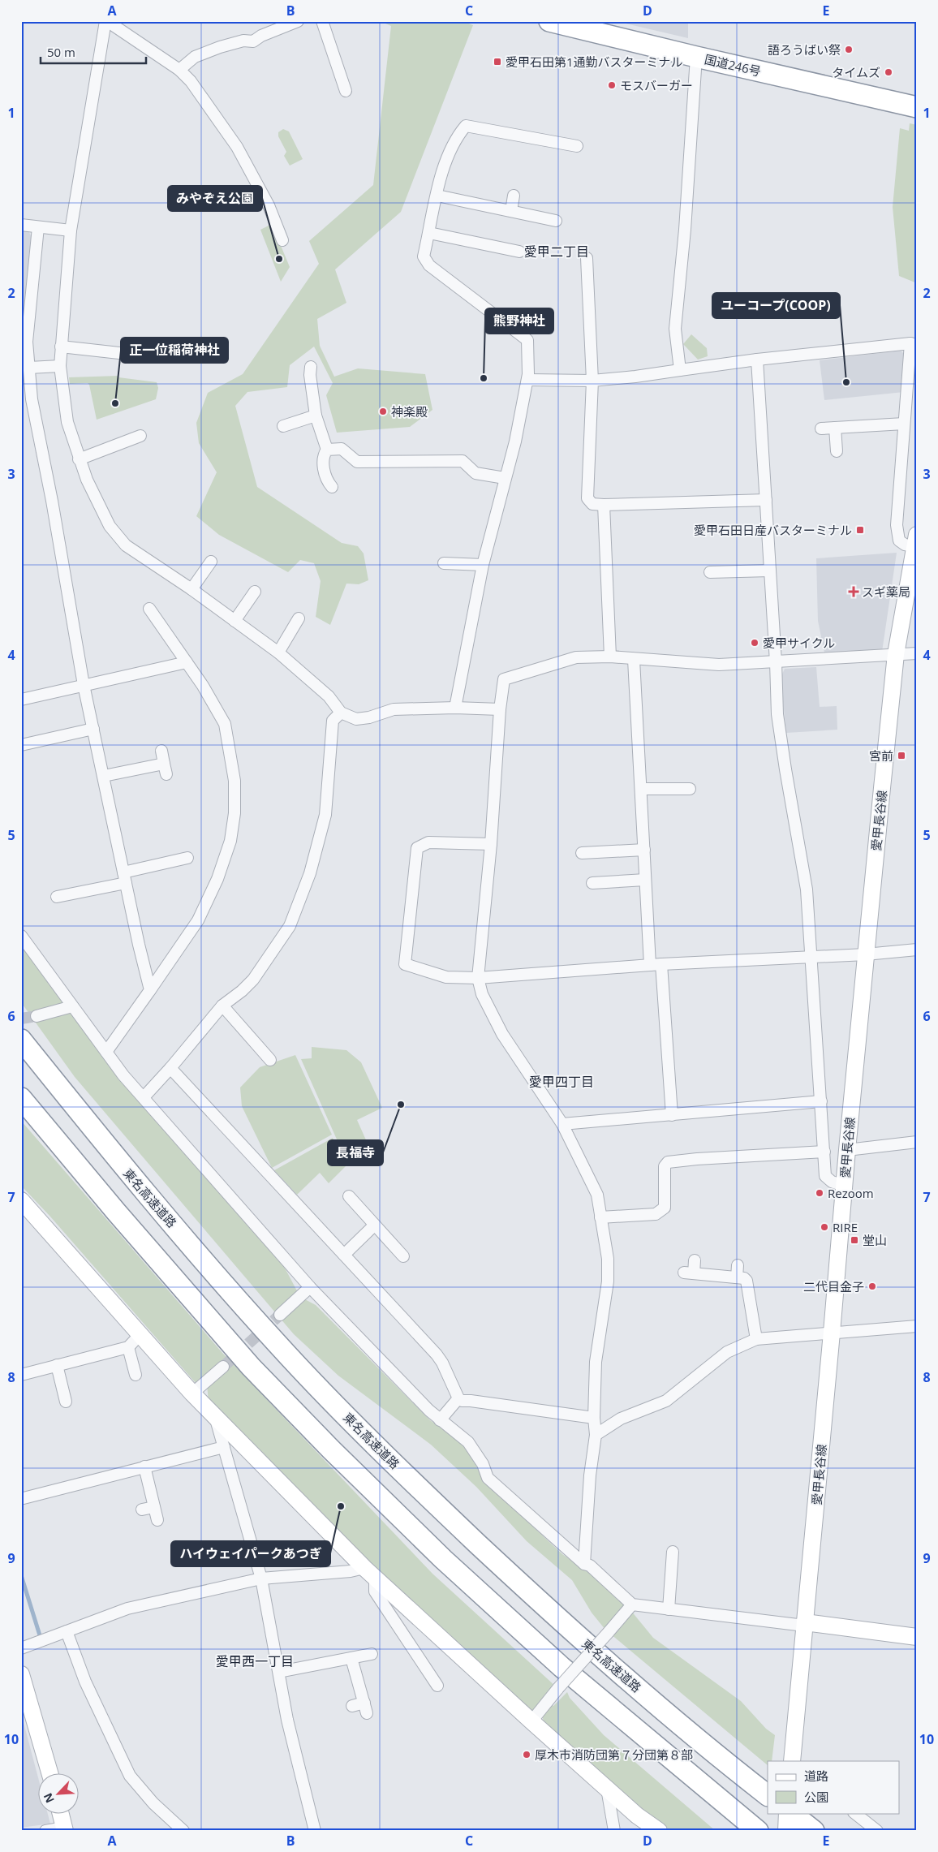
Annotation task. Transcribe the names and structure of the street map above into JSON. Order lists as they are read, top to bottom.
{
  "streets": {
    "highway": ["国道246号", "東名高速道路"],
    "street": ["愛甲長谷線"]
  },
  "districts": ["愛甲二丁目", "愛甲四丁目", "愛甲西一丁目"],
  "places": {
    "other": [
      "語ろうばい祭",
      "タイムズ",
      "モスバーガー",
      "みやぞえ公園",
      "熊野神社",
      "ユーコープ(COOP)",
      "正一位稲荷神社",
      "神楽殿",
      "愛甲サイクル",
      "長福寺",
      "Rezoom",
      "RIRE",
      "二代目金子",
      "ハイウェイパークあつぎ",
      "厚木市消防団第７分団第８部"
    ],
    "transit": [
      "愛甲石田第1通勤バスターミナル",
      "愛甲石田日産バスターミナル",
      "宮前",
      "堂山"
    ],
    "health": ["スギ薬局"]
  },
  "legend": ["道路", "公園"],
  "scale_bar": "50 m",
  "north": "bottom left",
  "grid": {
    "columns": [
      "A",
      "B",
      "C",
      "D",
      "E"
    ],
    "rows": [
      "1",
      "2",
      "3",
      "4",
      "5",
      "6",
      "7",
      "8",
      "9",
      "10"
    ]
  }
}
